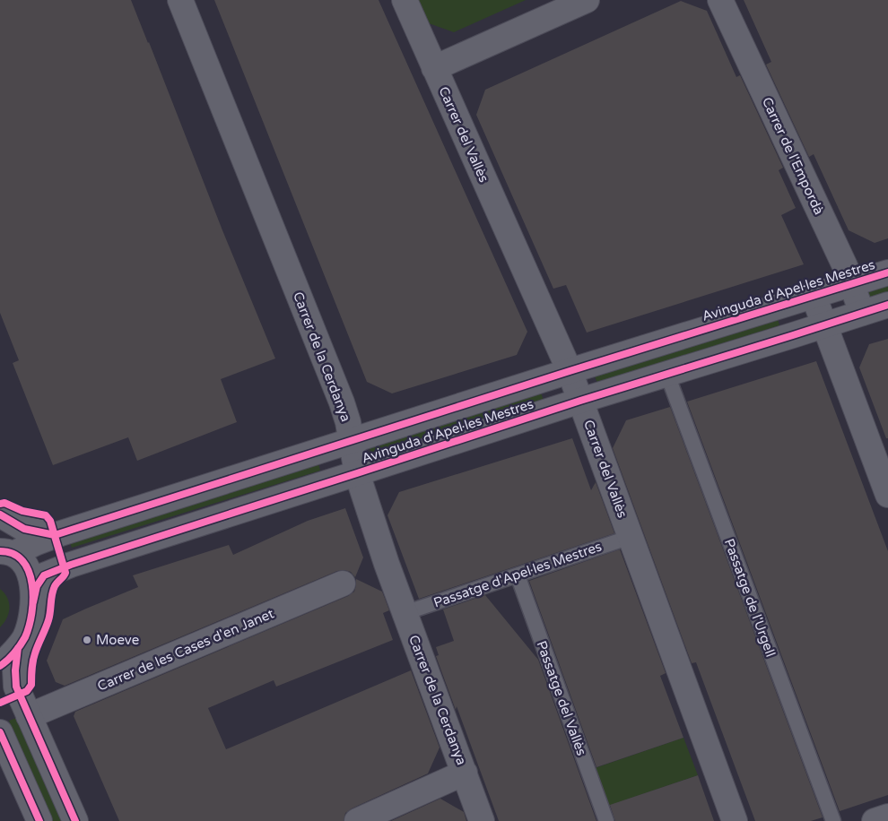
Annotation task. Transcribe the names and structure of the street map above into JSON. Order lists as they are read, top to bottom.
{
  "streets": {
    "street": [
      "Carrer del Vallès",
      "Carrer de l'Empordà",
      "Avinguda d'Apel·les Mestres",
      "Carrer de la Cerdanya",
      "Carrer de les Cases d'en Janet"
    ],
    "lane": ["Passatge d'Apel·les Mestres", "Passatge de l'Urgell", "Passatge del Vallès"]
  },
  "crossings": [
    ["Carrer del Vallès", "Avinguda d'Apel·les Mestres"],
    ["Carrer del Vallès", "Passatge d'Apel·les Mestres"],
    ["Carrer de l'Empordà", "Avinguda d'Apel·les Mestres"],
    ["Avinguda d'Apel·les Mestres", "Carrer de la Cerdanya"],
    ["Avinguda d'Apel·les Mestres", "Passatge de l'Urgell"],
    ["Carrer de la Cerdanya", "Passatge d'Apel·les Mestres"],
    ["Passatge d'Apel·les Mestres", "Passatge del Vallès"]
  ],
  "places": ["Moeve"]
}
